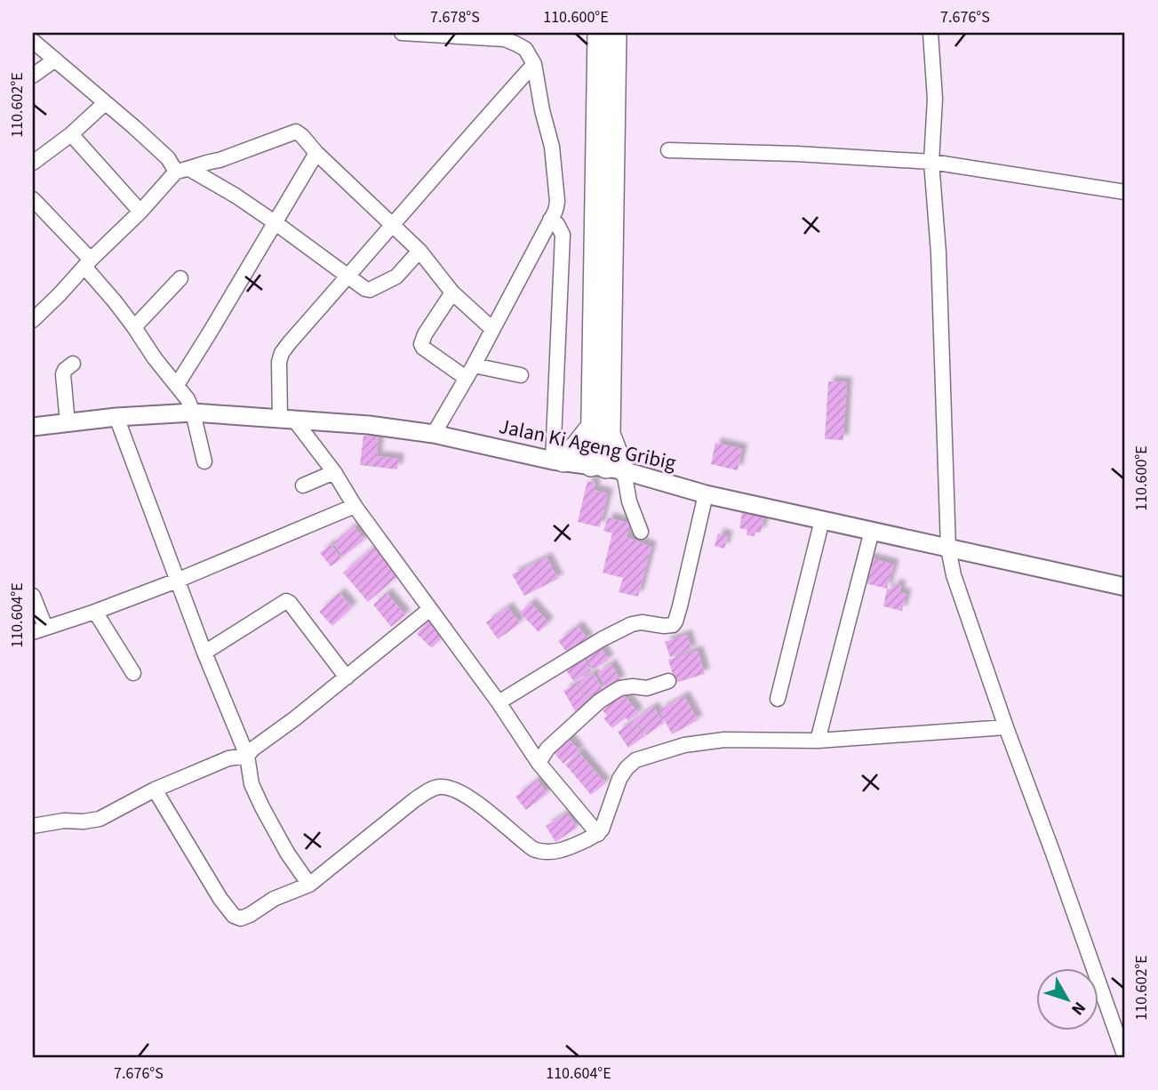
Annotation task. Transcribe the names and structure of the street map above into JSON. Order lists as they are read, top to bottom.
{
  "streets": {
    "main road": ["Jalan Ki Ageng Gribig"]
  },
  "north": "bottom right",
  "coordinates": [
    "7.678°S",
    "110.600°E",
    "7.676°S",
    "110.602°E",
    "110.604°E"
  ]
}
